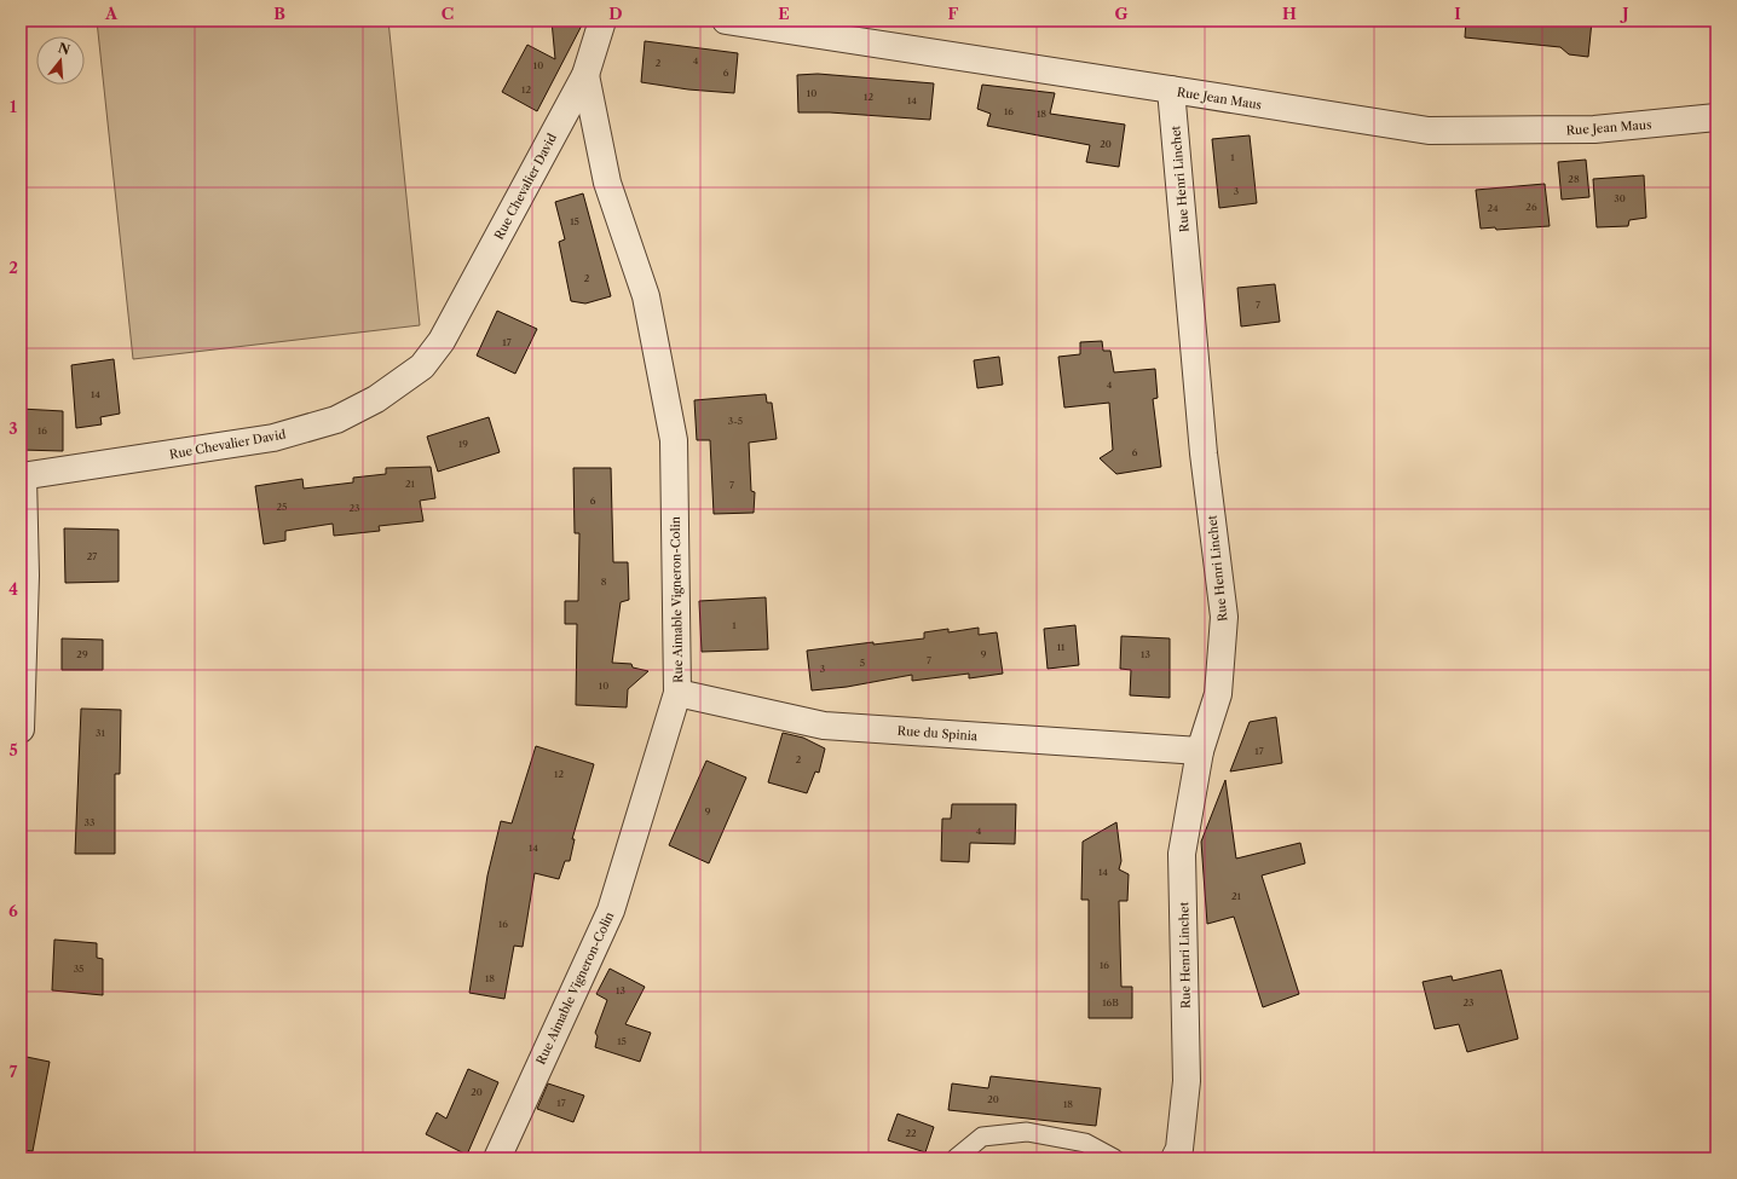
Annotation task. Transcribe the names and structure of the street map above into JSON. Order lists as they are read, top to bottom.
{
  "streets": {
    "street": [
      "Rue Jean Maus",
      "Rue Henri Linchet",
      "Rue Chevalier David",
      "Rue Aimable Vigneron-Colin",
      "Rue du Spinia"
    ]
  },
  "crossings": [
    ["Rue Jean Maus", "Rue Henri Linchet"],
    ["Rue Henri Linchet", "Rue du Spinia"],
    ["Rue Chevalier David", "Rue Aimable Vigneron-Colin"],
    ["Rue Aimable Vigneron-Colin", "Rue du Spinia"]
  ],
  "house_numbers": [
    "4",
    "2",
    "10",
    "6",
    "12",
    "10",
    "12",
    "14",
    "16",
    "18",
    "20",
    "1",
    "28",
    "3",
    "30",
    "26",
    "24",
    "15",
    "2",
    "7",
    "17",
    "4",
    "14",
    "3-5",
    "16",
    "19",
    "6",
    "21",
    "7",
    "6",
    "25",
    "23",
    "27",
    "8",
    "1",
    "11",
    "29",
    "9",
    "13",
    "7",
    "5",
    "3",
    "10",
    "31",
    "17",
    "2",
    "12",
    "9",
    "33",
    "4",
    "14",
    "14",
    "21",
    "16",
    "16",
    "35",
    "18",
    "13",
    "16B",
    "23",
    "15",
    "20",
    "20",
    "17",
    "18",
    "22"
  ],
  "north": "top",
  "grid": {
    "columns": [
      "A",
      "B",
      "C",
      "D",
      "E",
      "F",
      "G",
      "H",
      "I",
      "J"
    ],
    "rows": [
      "1",
      "2",
      "3",
      "4",
      "5",
      "6",
      "7"
    ]
  }
}
